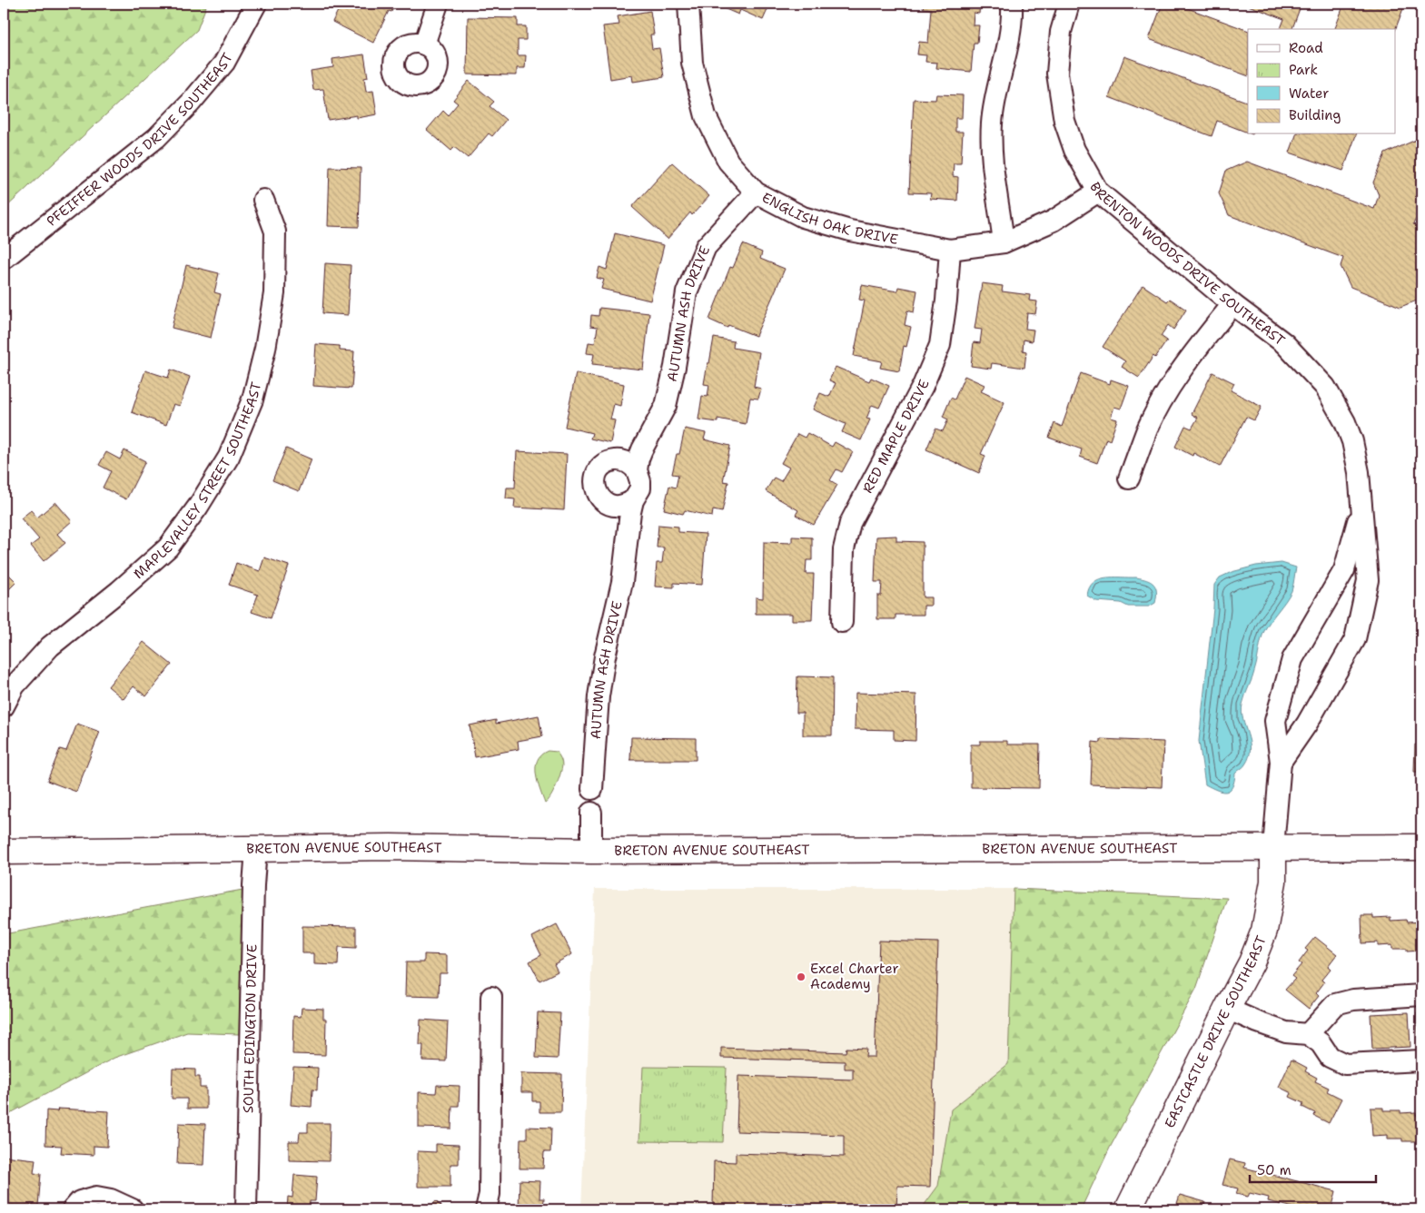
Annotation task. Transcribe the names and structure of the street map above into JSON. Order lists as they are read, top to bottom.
{
  "streets": {
    "main road": ["BRETON AVENUE SOUTHEAST", "EASTCASTLE DRIVE SOUTHEAST"],
    "street": [
      "PFEIFFER WOODS DRIVE SOUTHEAST",
      "ENGLISH OAK DRIVE",
      "BRENTON WOODS DRIVE SOUTHEAST",
      "AUTUMN ASH DRIVE",
      "RED MAPLE DRIVE",
      "MAPLEVALLEY STREET SOUTHEAST",
      "SOUTH EDINGTON DRIVE"
    ]
  },
  "crossings": [
    ["ENGLISH OAK DRIVE", "BRENTON WOODS DRIVE SOUTHEAST"],
    ["ENGLISH OAK DRIVE", "AUTUMN ASH DRIVE"],
    ["ENGLISH OAK DRIVE", "RED MAPLE DRIVE"],
    ["BRENTON WOODS DRIVE SOUTHEAST", "BRETON AVENUE SOUTHEAST"],
    ["BRENTON WOODS DRIVE SOUTHEAST", "EASTCASTLE DRIVE SOUTHEAST"],
    ["BRETON AVENUE SOUTHEAST", "SOUTH EDINGTON DRIVE"],
    ["BRETON AVENUE SOUTHEAST", "EASTCASTLE DRIVE SOUTHEAST"]
  ],
  "places": ["Excel Charter Academy"],
  "legend": [
    "Road",
    "Park",
    "Water",
    "Building"
  ],
  "scale_bar": "50 m"
}
